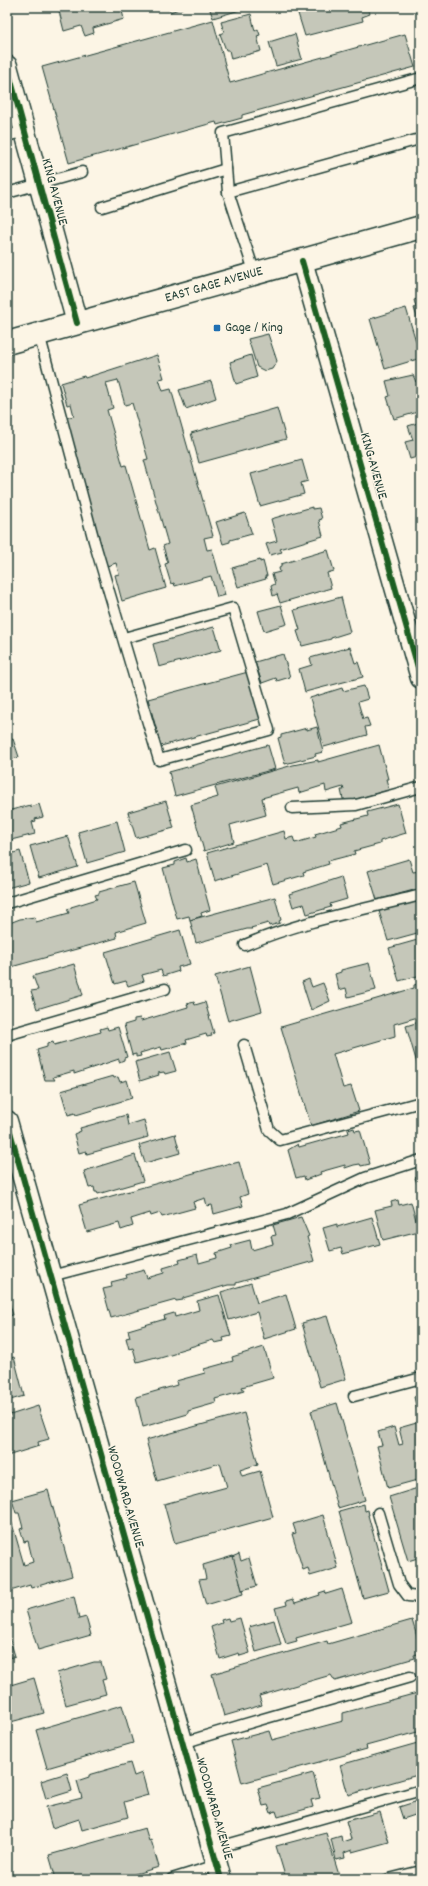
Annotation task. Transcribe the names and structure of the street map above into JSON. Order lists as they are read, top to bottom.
{
  "streets": {
    "main road": ["EAST GAGE AVENUE"],
    "street": ["KING AVENUE", "WOODWARD AVENUE"]
  },
  "crossings": [
    ["KING AVENUE", "EAST GAGE AVENUE"]
  ],
  "places": {
    "transit": ["Gage / King"]
  }
}
